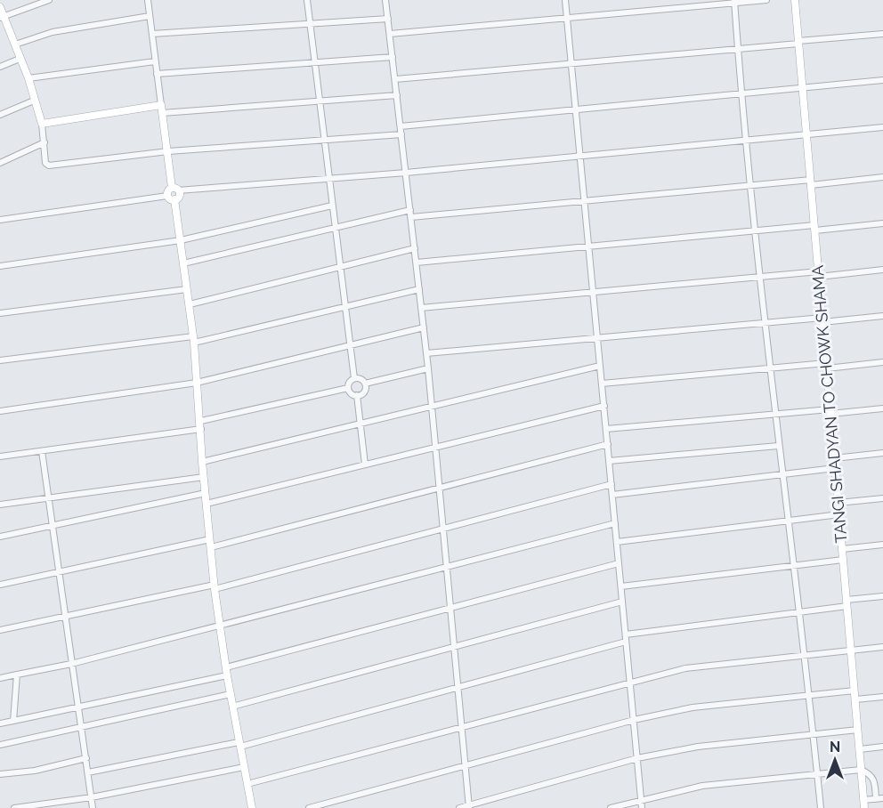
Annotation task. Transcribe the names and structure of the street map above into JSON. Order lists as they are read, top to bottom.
{
  "streets": {
    "main road": ["TANGI SHADYAN TO CHOWK SHAMA"]
  },
  "north": "top"
}
